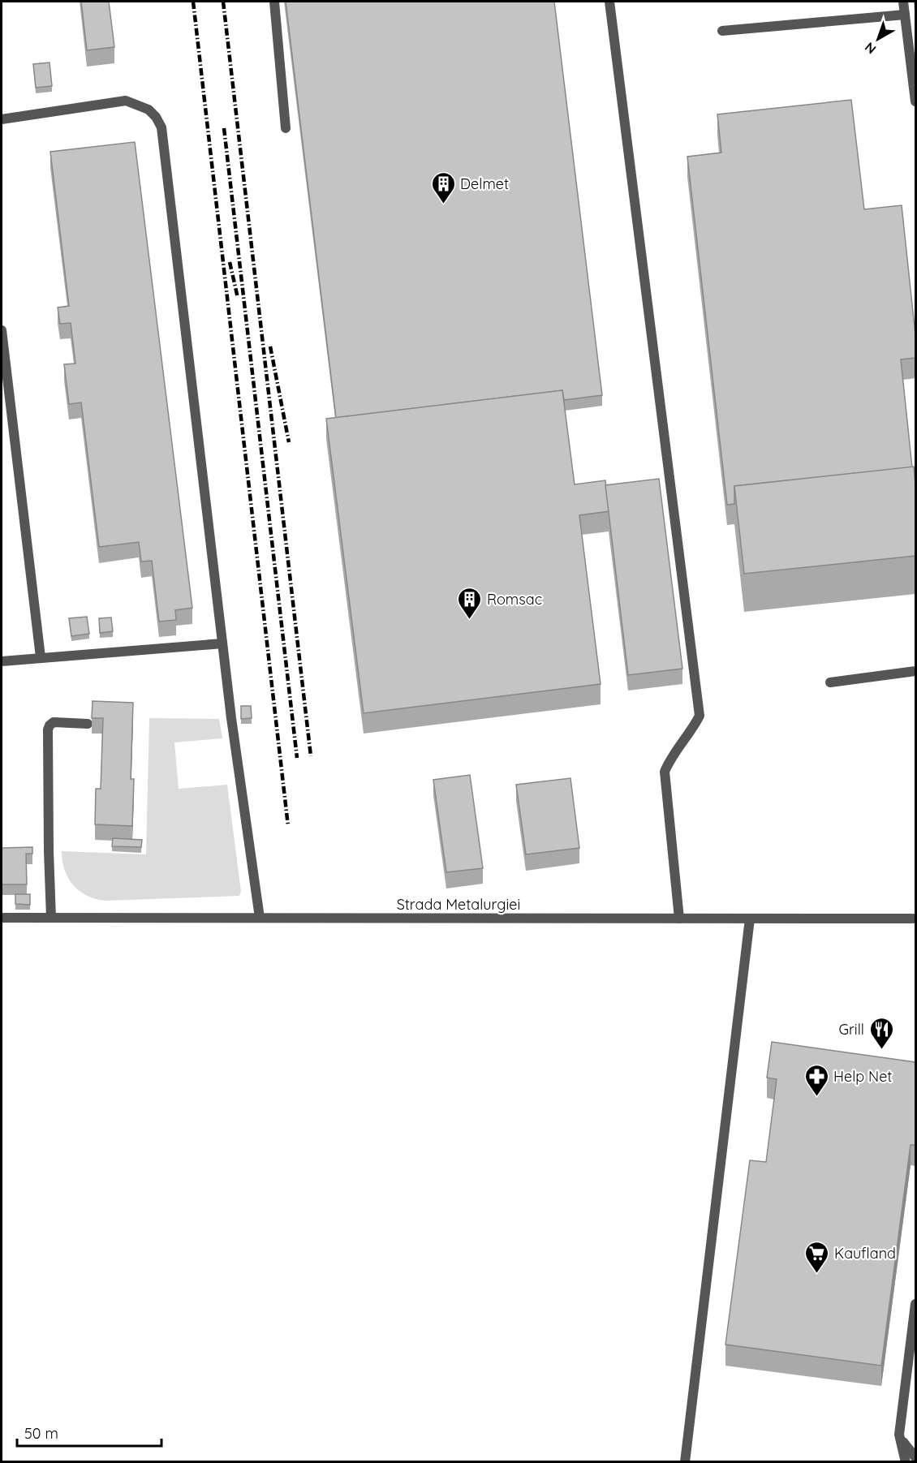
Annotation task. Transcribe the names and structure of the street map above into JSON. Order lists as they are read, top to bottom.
{
  "streets": {
    "street": ["Strada Metalurgiei"]
  },
  "places": {
    "building": ["Delmet", "Romsac"],
    "restaurant": ["Grill"],
    "pharmacy": ["Help Net"],
    "supermarket": ["Kaufland"]
  },
  "scale_bar": "50 m",
  "north": "bottom left"
}
